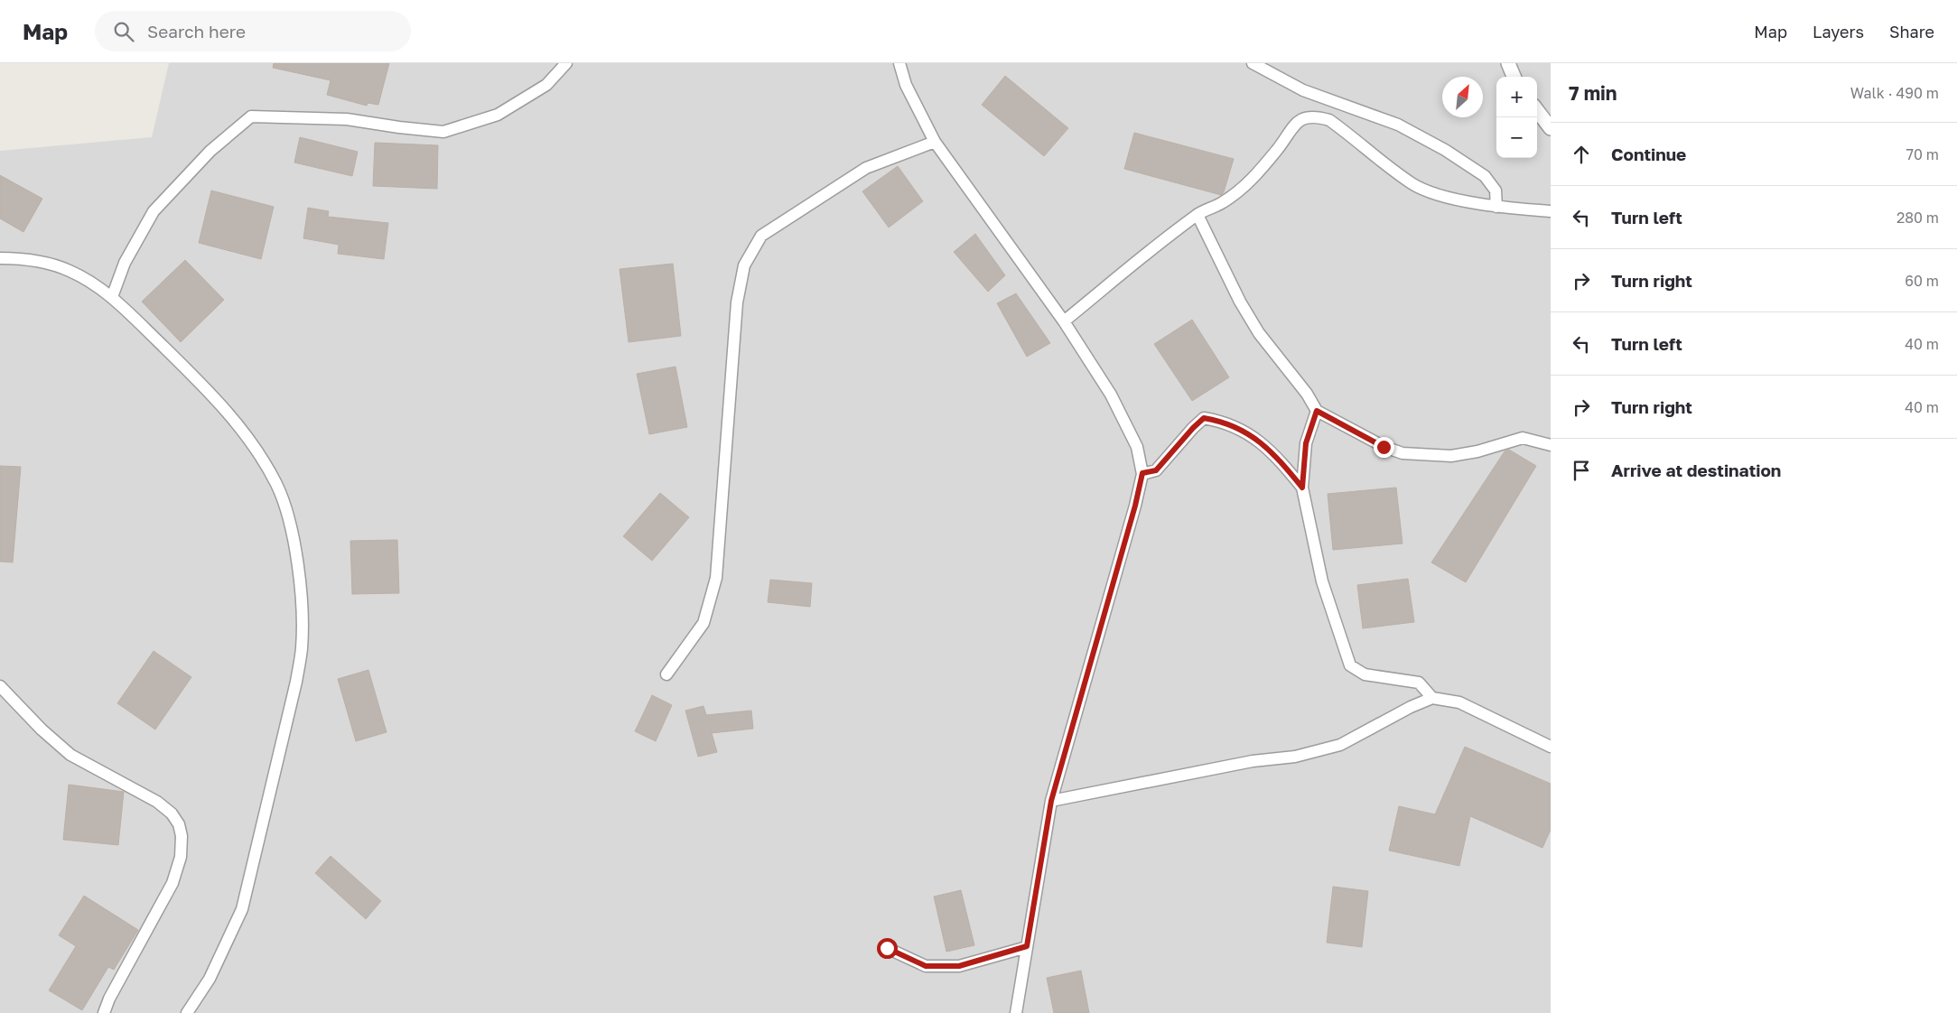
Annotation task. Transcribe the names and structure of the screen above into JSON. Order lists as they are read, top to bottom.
{
  "north": "top right",
  "page": {
    "header": "Map",
    "search": "Search here",
    "nav": ["Map", "Layers", "Share"],
    "heading": ["7 min", "Walk · 490 m"],
    "map_buttons": ["+", "−"],
    "list": [
      ["Continue", "70 m"],
      ["Turn left", "280 m"],
      ["Turn right", "60 m"],
      ["Turn left", "40 m"],
      ["Turn right", "40 m"],
      "Arrive at destination"
    ]
  }
}
